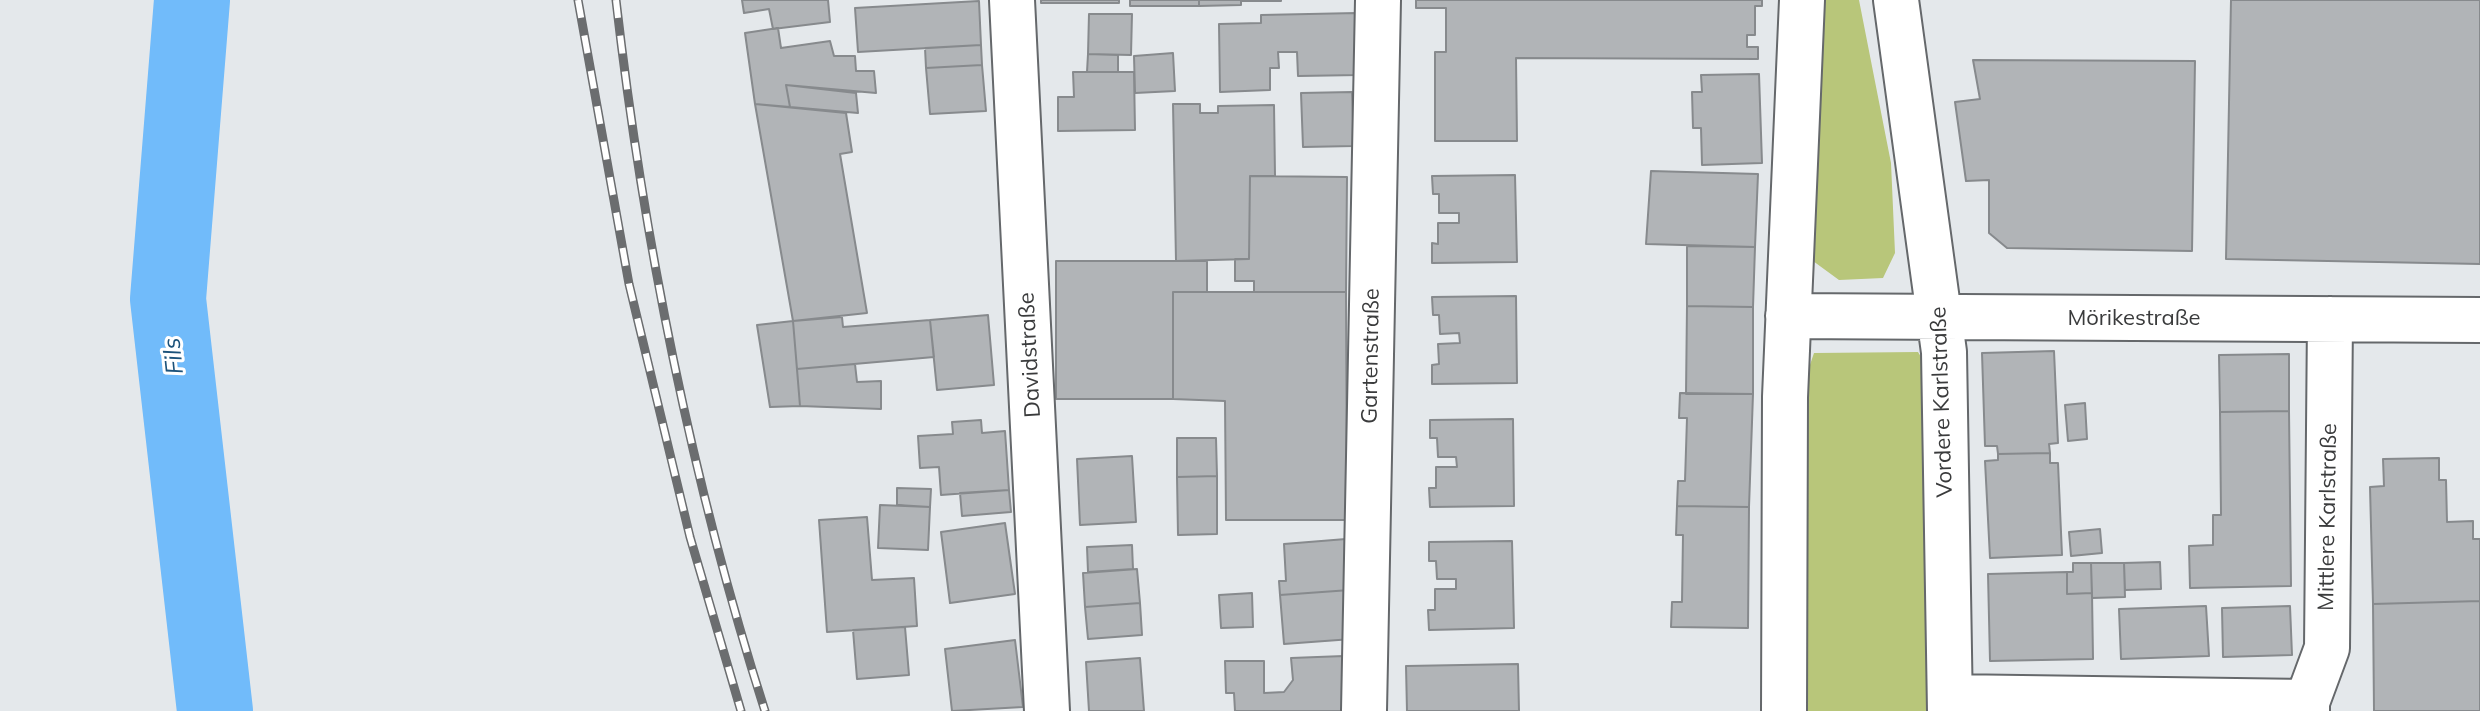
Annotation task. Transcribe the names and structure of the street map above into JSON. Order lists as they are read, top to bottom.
{
  "streets": {
    "street": [
      "Mörikestraße",
      "Davidstraße",
      "Gartenstraße",
      "Vordere Karlstraße",
      "Mittlere Karlstraße"
    ]
  },
  "crossings": [
    ["Mörikestraße", "Vordere Karlstraße"],
    ["Mörikestraße", "Mittlere Karlstraße"]
  ],
  "water": ["Fils"]
}
